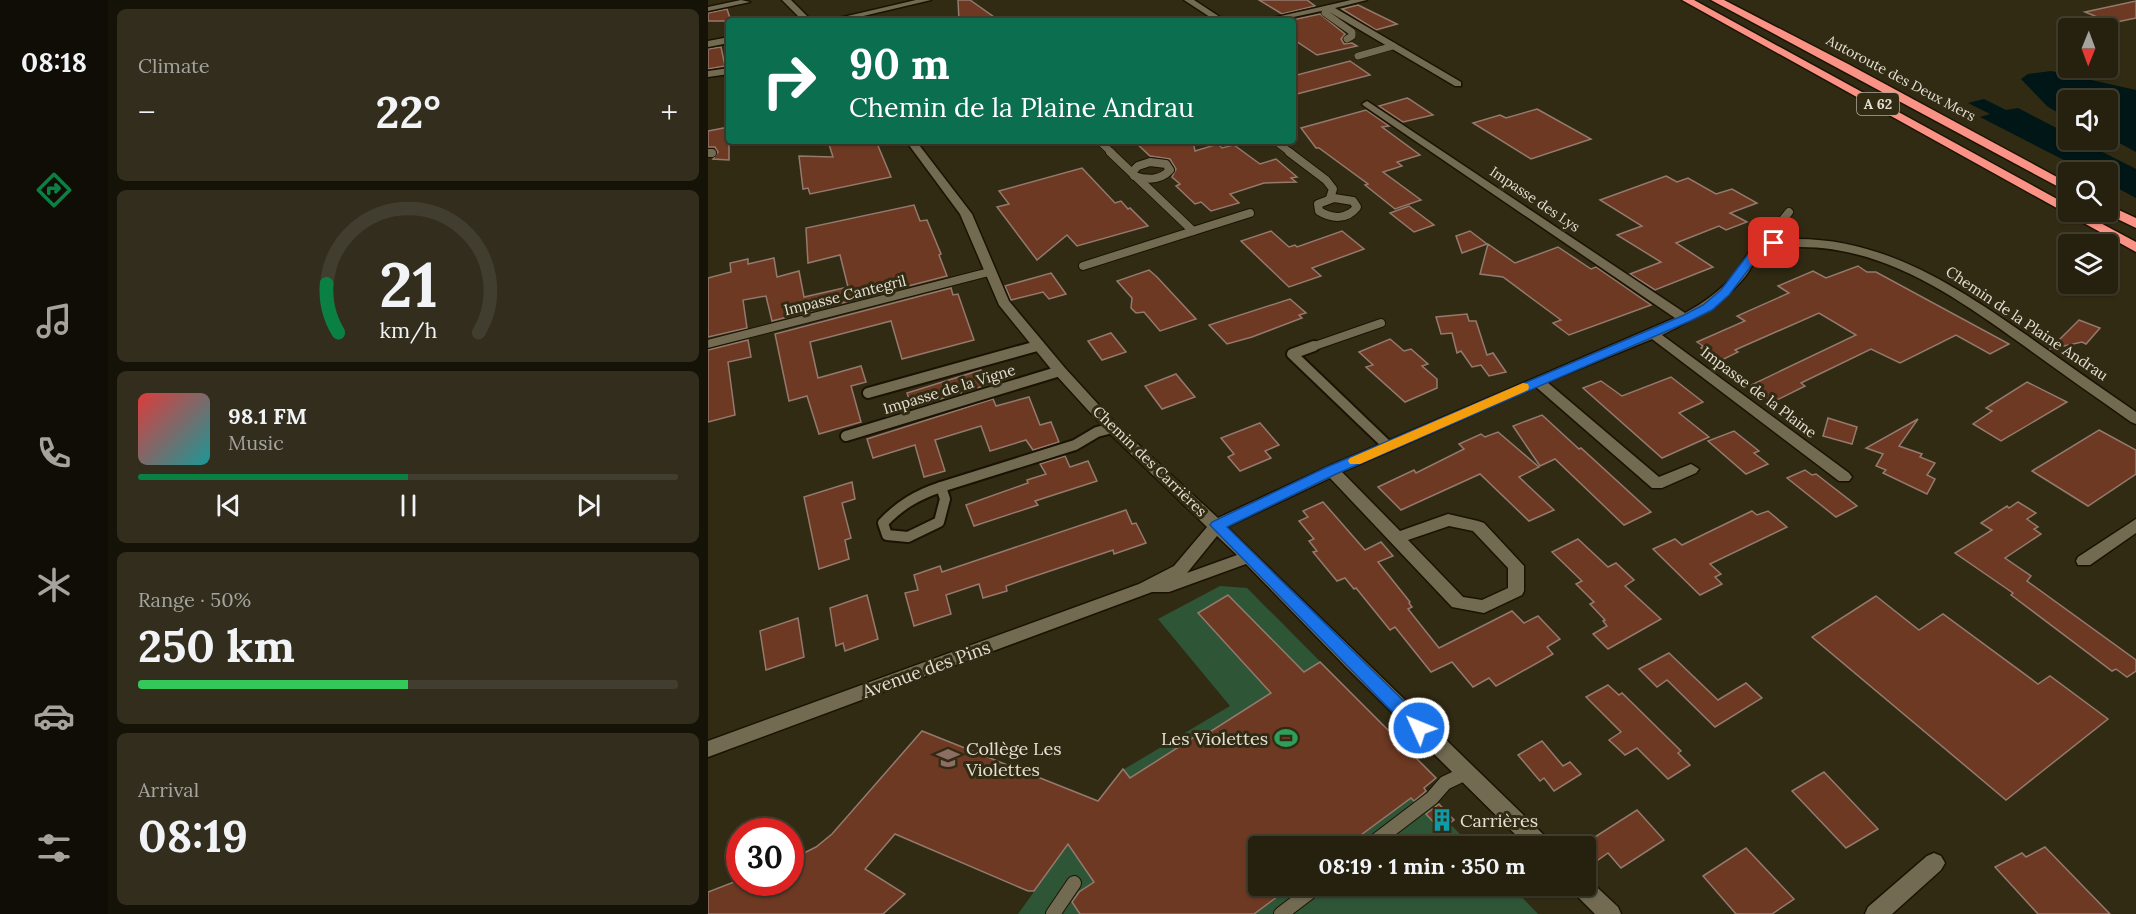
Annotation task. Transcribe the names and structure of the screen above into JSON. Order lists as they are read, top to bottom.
{
  "streets": {
    "highway": ["Autoroute des Deux Mers", "A 62"],
    "street": [
      "Impasse des Lys",
      "Chemin de la Plaine Andrau",
      "Impasse de la Plaine",
      "Chemin des Carrières",
      "Avenue des Pins"
    ],
    "lane": ["Impasse Cantegril", "Impasse de la Vigne"]
  },
  "crossings": [
    ["Impasse Cantegril", "Chemin des Carrières"],
    ["Impasse de la Vigne", "Chemin des Carrières"],
    ["Chemin des Carrières", "Avenue des Pins"]
  ],
  "places": {
    "sports": ["Les Violettes"],
    "school or university": ["Collège Les Violettes"],
    "building": ["Carrières"]
  },
  "north": "bottom",
  "page": {
    "tabs": "08:18",
    "tile": [
      "Climate",
      ["Range · 50%", "250 km"],
      ["Arrival", "08:19"]
    ],
    "turn": ["90 m", "Chemin de la Plaine Andrau"],
    "heat": ["−", "22°", "+"],
    "song": ["98.1 FM", "Music"],
    "limit": "30",
    "trip": "08:19 · 1 min · 350 m",
    "gauge": ["21", "km/h"]
  }
}
